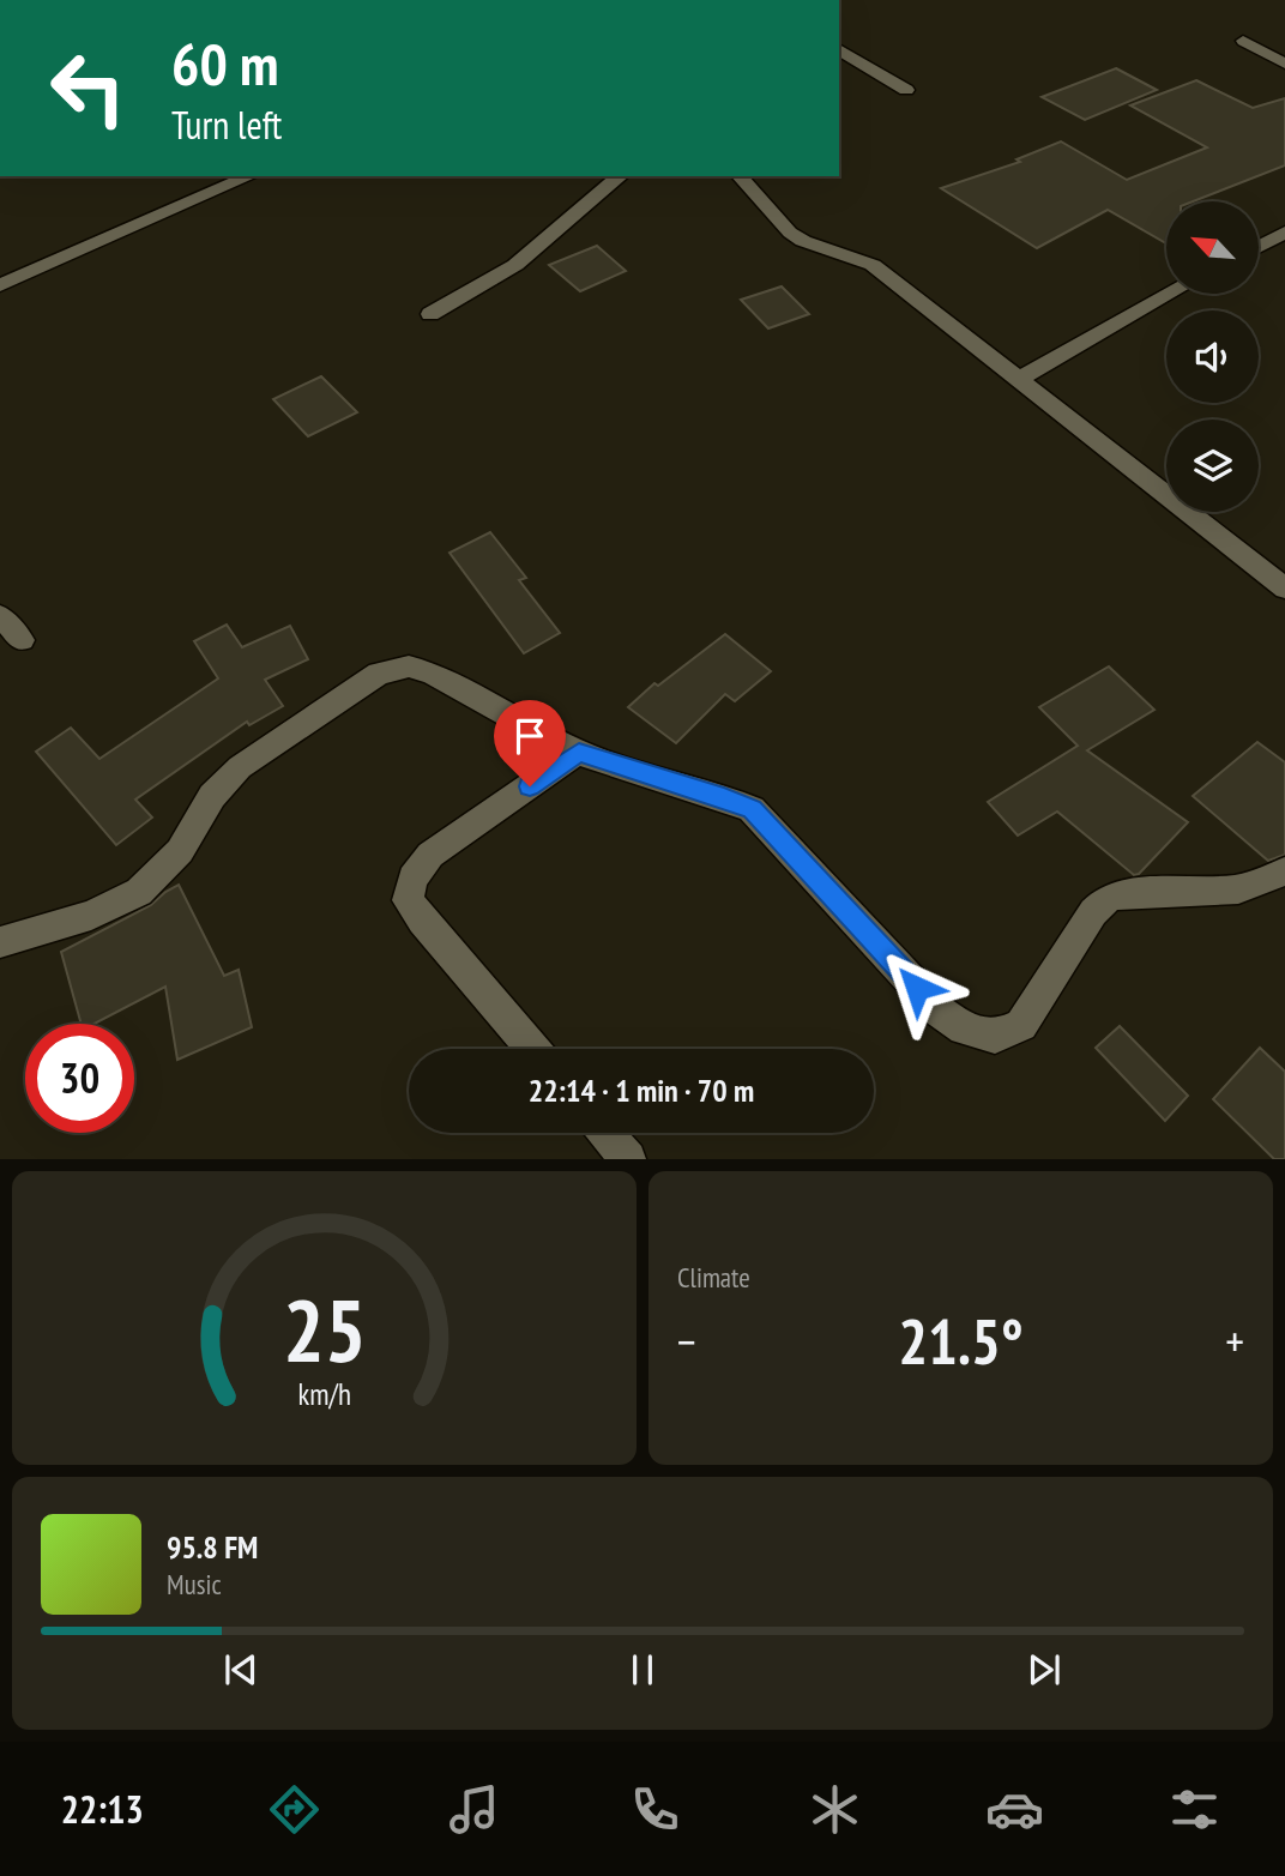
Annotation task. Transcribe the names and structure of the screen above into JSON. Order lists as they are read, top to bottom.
{
  "north": "top left",
  "page": {
    "turn": ["60 m", "Turn left"],
    "limit": "30",
    "trip": "22:14 · 1 min · 70 m",
    "tile": "Climate",
    "heat": ["−", "21.5°", "+"],
    "song": ["95.8 FM", "Music"],
    "tabs": "22:13",
    "gauge": ["25", "km/h"]
  }
}
